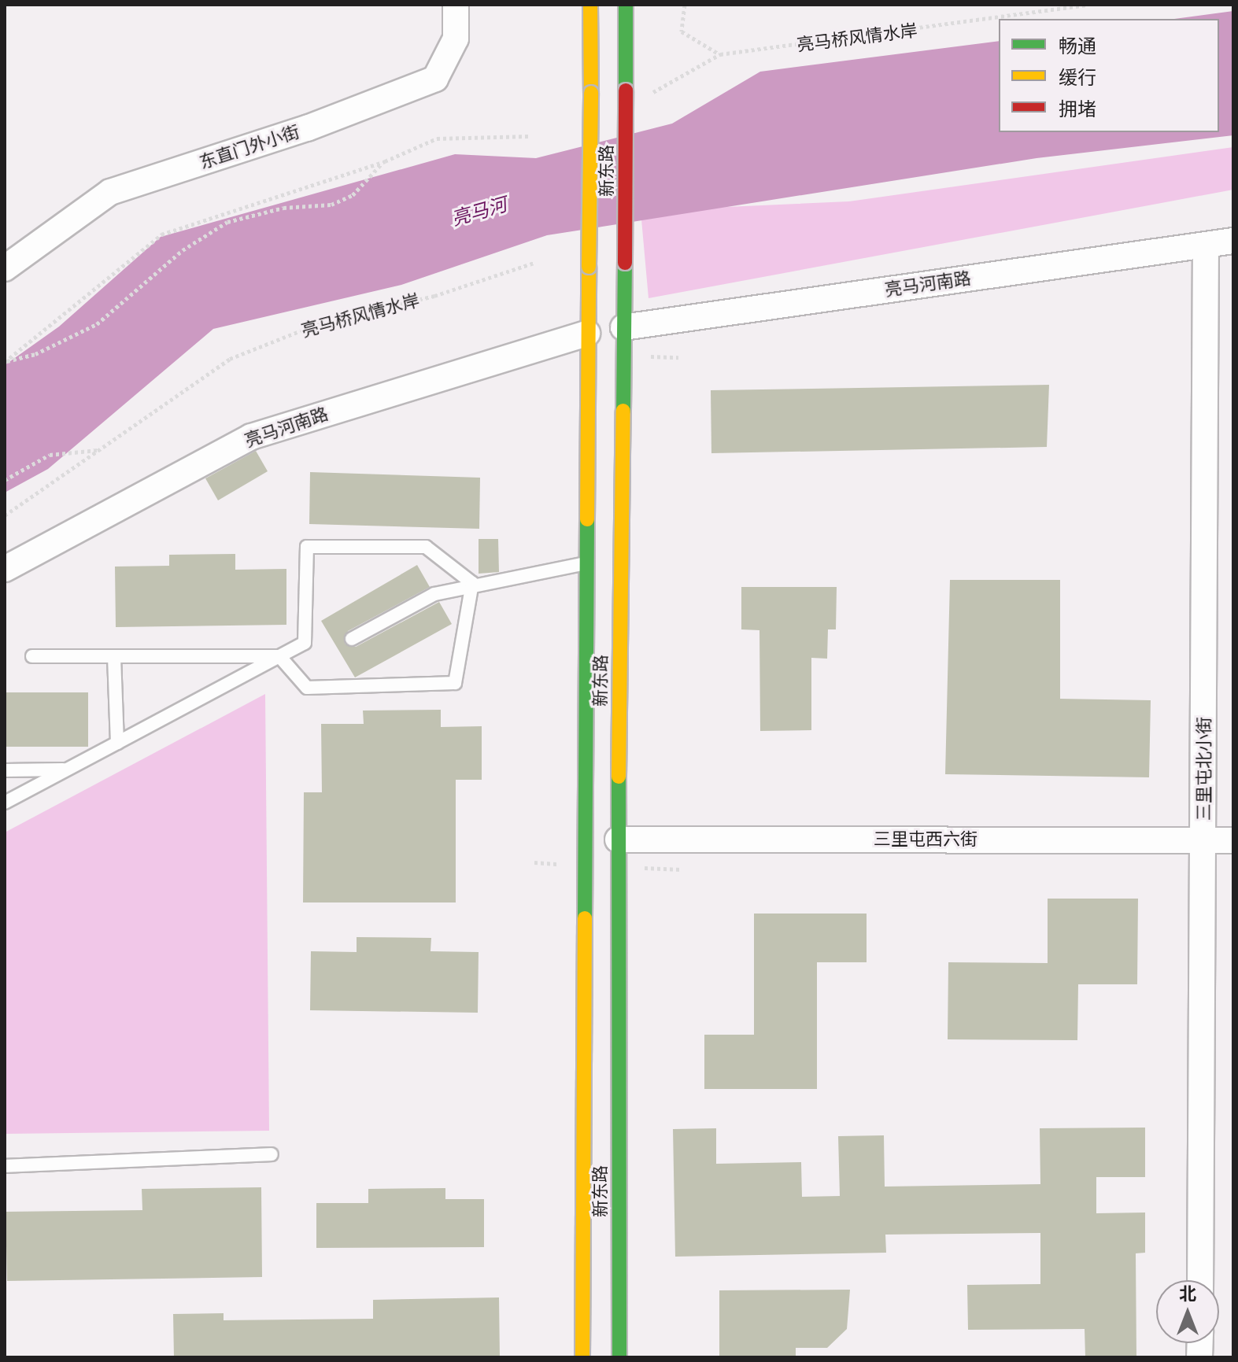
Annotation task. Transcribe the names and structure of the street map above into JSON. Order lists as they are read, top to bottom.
{
  "streets": {
    "main road": ["新东路"],
    "street": [
      "东直门外小街",
      "亮马河南路",
      "三里屯北小街",
      "三里屯西六街"
    ],
    "path": ["亮马桥风情水岸"]
  },
  "crossings": [
    ["新东路", "亮马河南路"],
    ["新东路", "三里屯西六街"],
    ["亮马河南路", "三里屯北小街"],
    ["三里屯北小街", "三里屯西六街"]
  ],
  "water": ["亮马河"],
  "legend": ["畅通", "缓行", "拥堵"],
  "north": "top"
}
